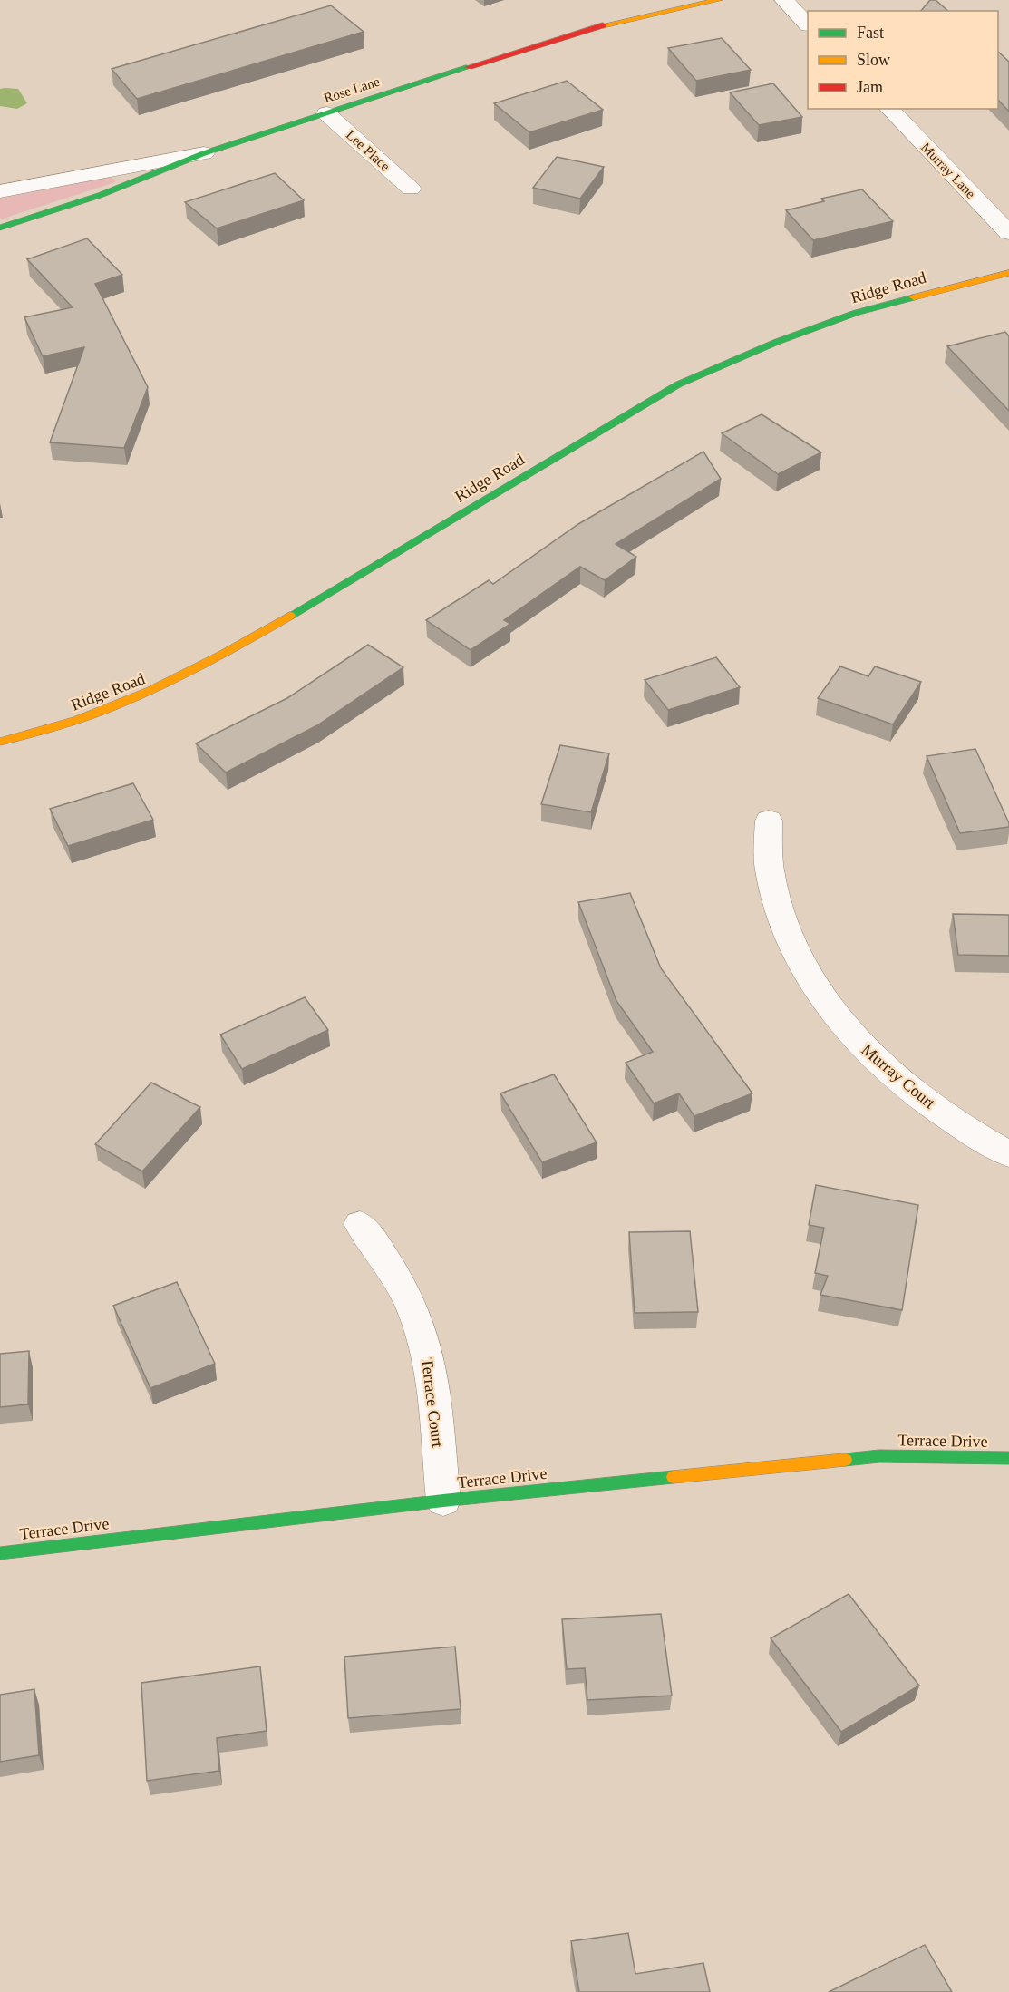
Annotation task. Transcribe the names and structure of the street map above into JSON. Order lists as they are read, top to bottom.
{
  "streets": {
    "street": [
      "Rose Lane",
      "Lee Place",
      "Murray Lane",
      "Ridge Road",
      "Murray Court",
      "Terrace Court",
      "Terrace Drive"
    ]
  },
  "crossings": [
    ["Rose Lane", "Lee Place"],
    ["Terrace Court", "Terrace Drive"]
  ],
  "legend": ["Fast", "Slow", "Jam"]
}
